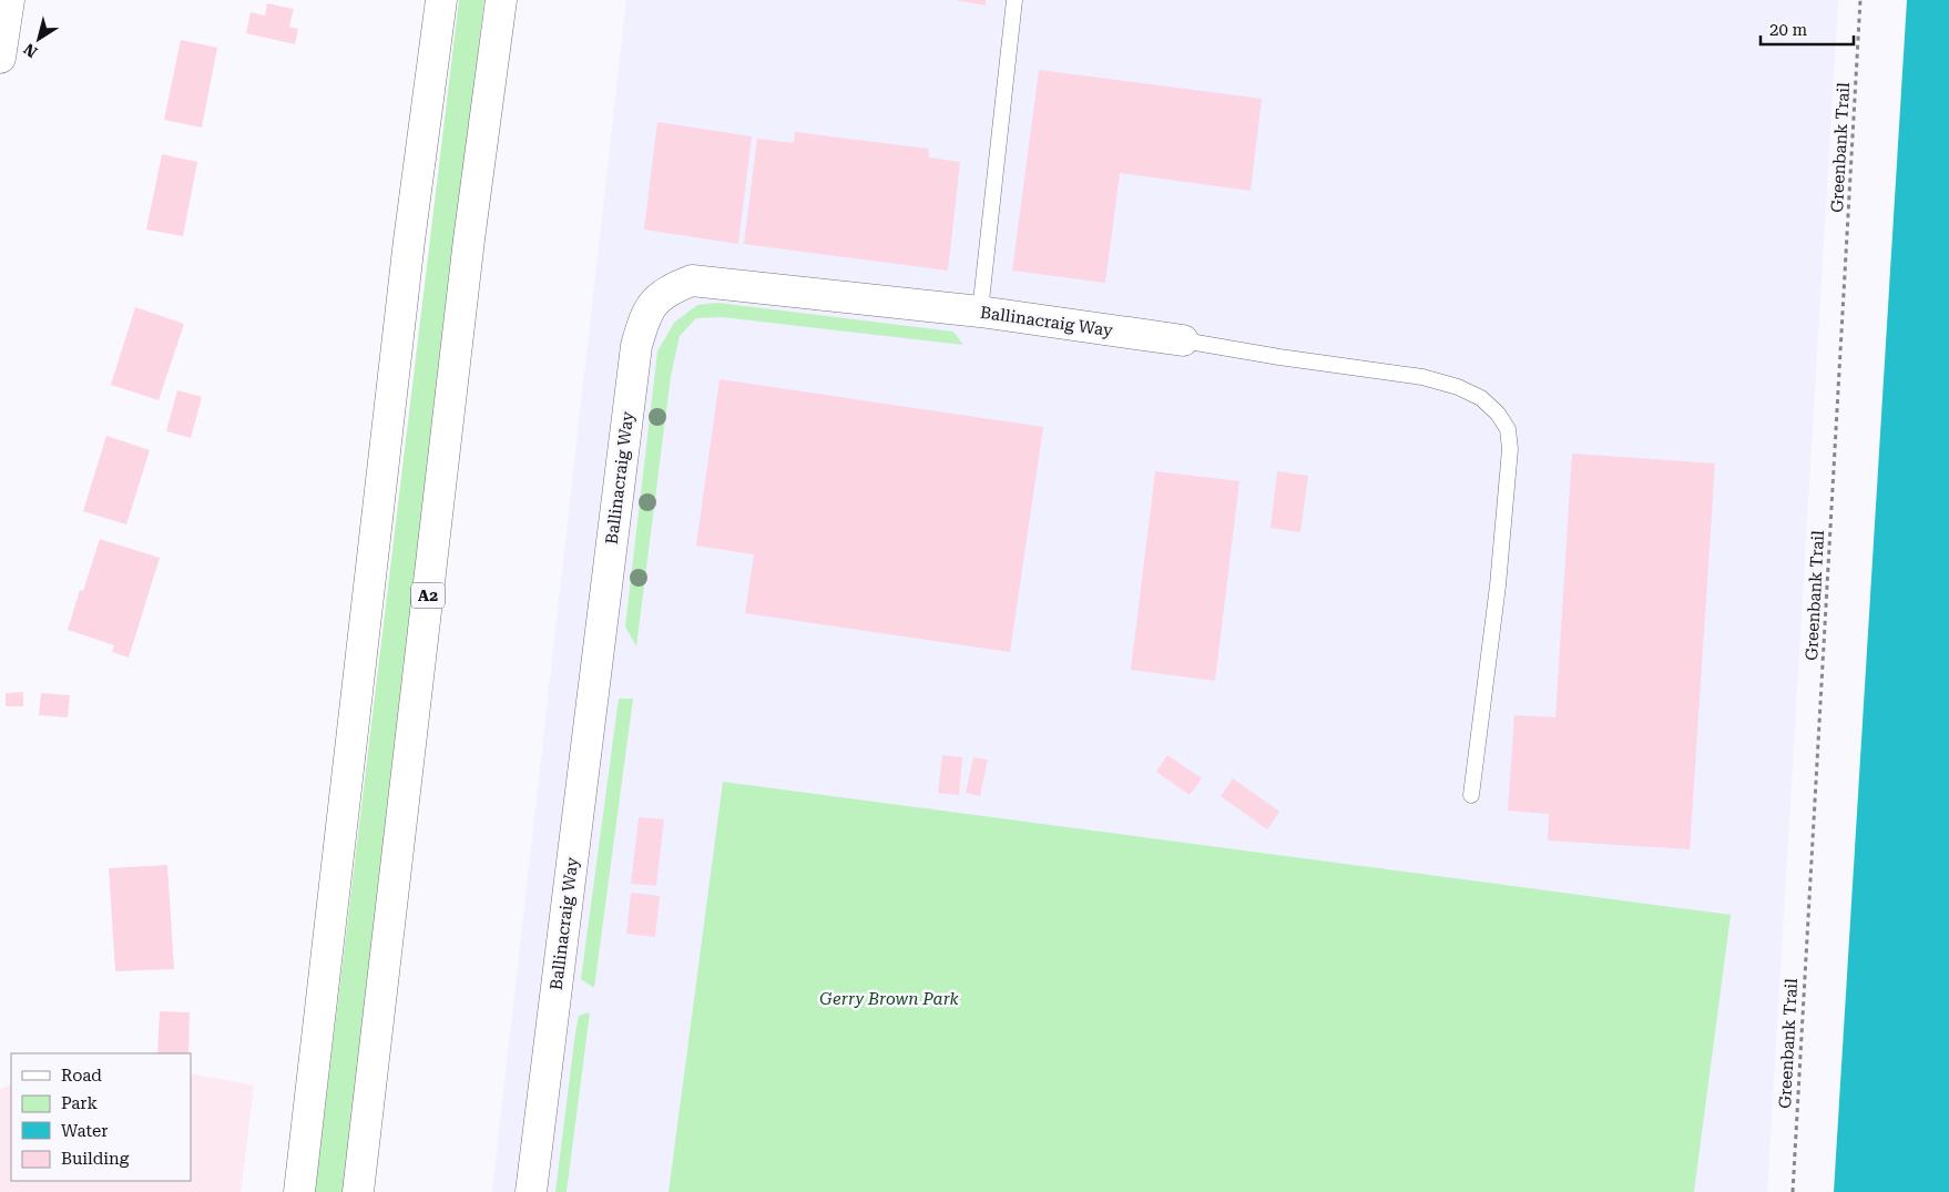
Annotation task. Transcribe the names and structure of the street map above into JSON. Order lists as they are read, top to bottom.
{
  "streets": {
    "main road": ["Ballinacraig Way", "A2"],
    "path": ["Greenbank Trail"]
  },
  "parks": ["Gerry Brown Park"],
  "legend": [
    "Road",
    "Park",
    "Water",
    "Building"
  ],
  "scale_bar": "20 m",
  "north": "bottom left"
}
